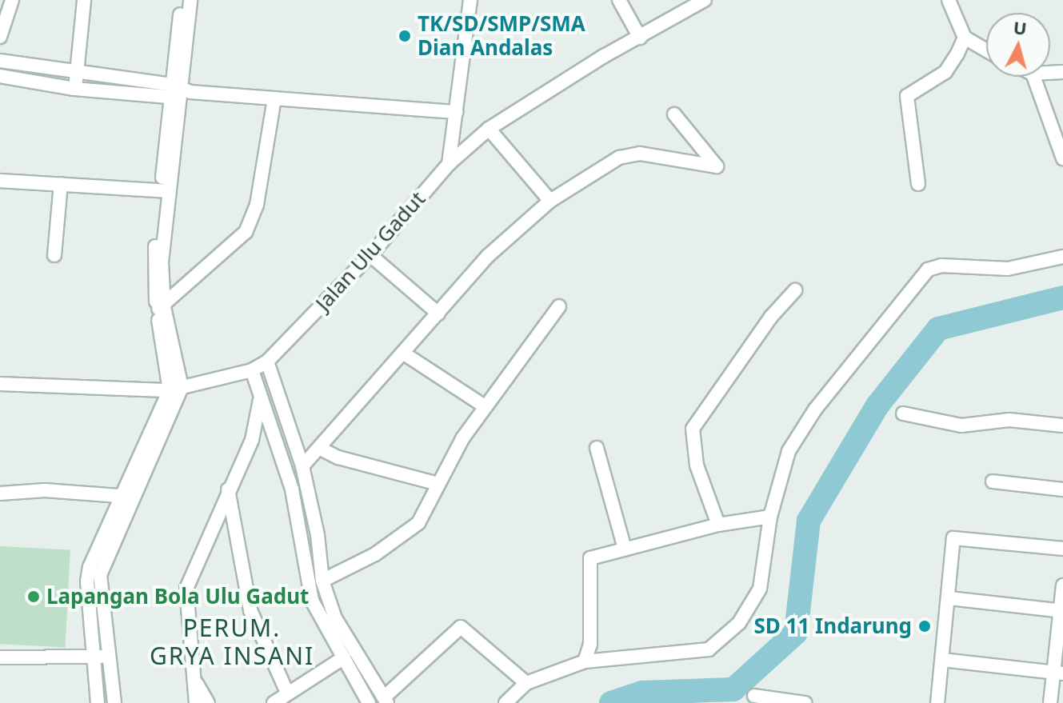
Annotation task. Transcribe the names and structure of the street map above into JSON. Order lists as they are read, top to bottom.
{
  "streets": {
    "street": ["Jalan Ulu Gadut"]
  },
  "districts": ["PERUM. GRYA INSANI"],
  "places": ["TK/SD/SMP/SMA Dian Andalas", "Lapangan Bola Ulu Gadut", "SD 11 Indarung"],
  "north": "top"
}
